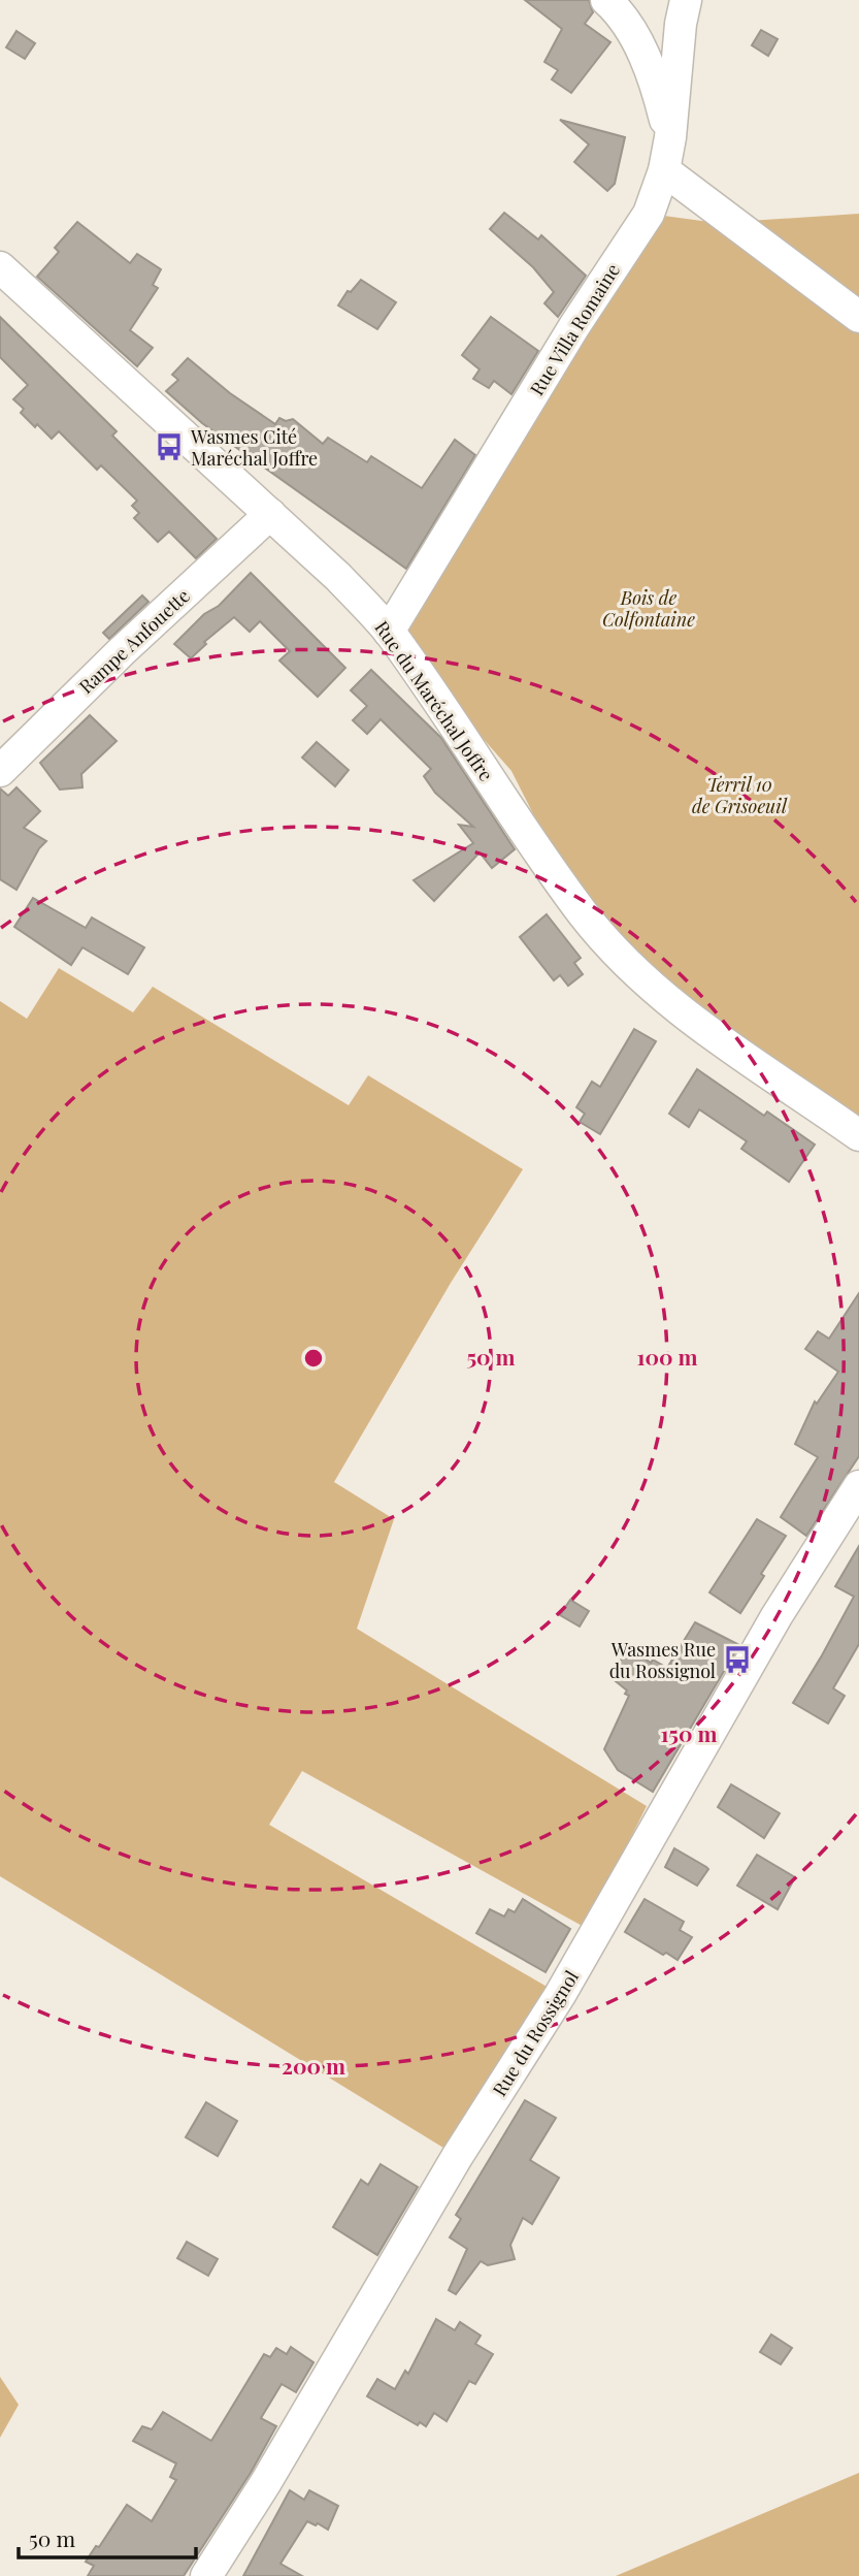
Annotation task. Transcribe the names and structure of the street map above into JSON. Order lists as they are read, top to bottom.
{
  "streets": {
    "street": [
      "Rue Villa Romaine",
      "Rampe Anfouette",
      "Rue du Maréchal Joffre",
      "Rue du Rossignol"
    ]
  },
  "crossings": [
    ["Rue Villa Romaine", "Rue du Maréchal Joffre"],
    ["Rampe Anfouette", "Rue du Maréchal Joffre"]
  ],
  "parks": ["Bois de Colfontaine", "Terril 10 de Grisoeuil"],
  "places": {
    "bus stop": ["Wasmes Cité Maréchal Joffre", "Wasmes Rue du Rossignol"]
  },
  "scale_bar": "50 m",
  "rings": [
    "50 m",
    "100 m",
    "150 m",
    "200 m"
  ]
}
